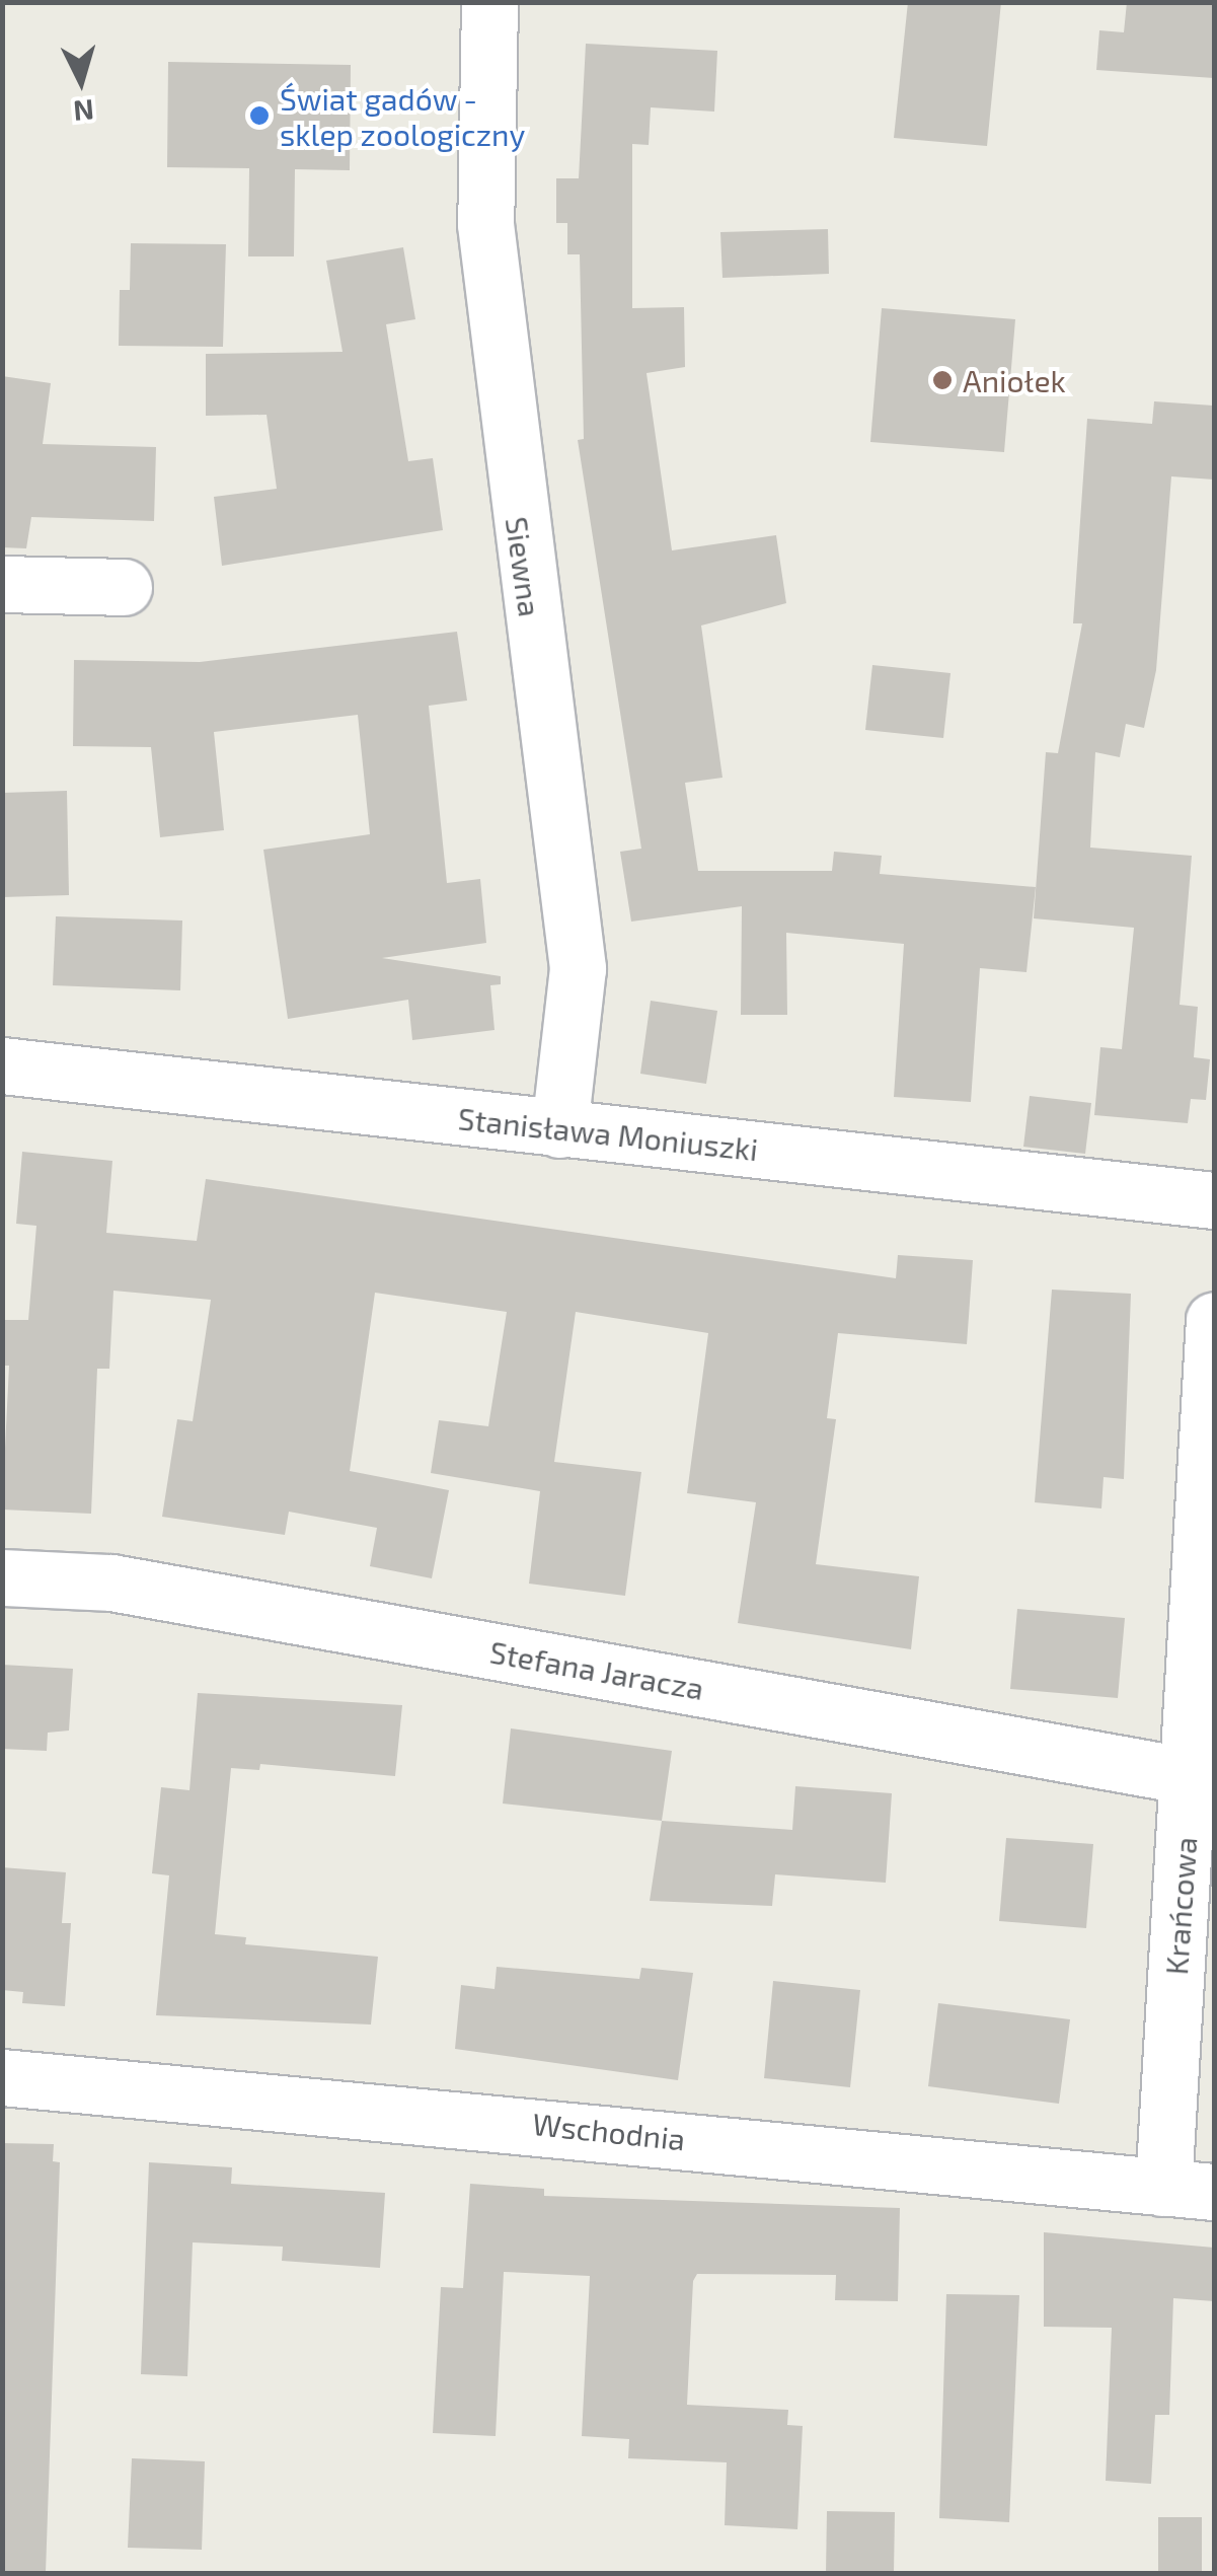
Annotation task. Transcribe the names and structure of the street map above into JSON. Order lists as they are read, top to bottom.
{
  "streets": {
    "street": [
      "Siewna",
      "Stanisława Moniuszki",
      "Stefana Jaracza",
      "Krańcowa",
      "Wschodnia"
    ]
  },
  "crossings": [
    ["Siewna", "Stanisława Moniuszki"],
    ["Stefana Jaracza", "Krańcowa"],
    ["Krańcowa", "Wschodnia"]
  ],
  "places": ["Świat gadów - sklep zoologiczny", "Aniołek"],
  "north": "bottom"
}
